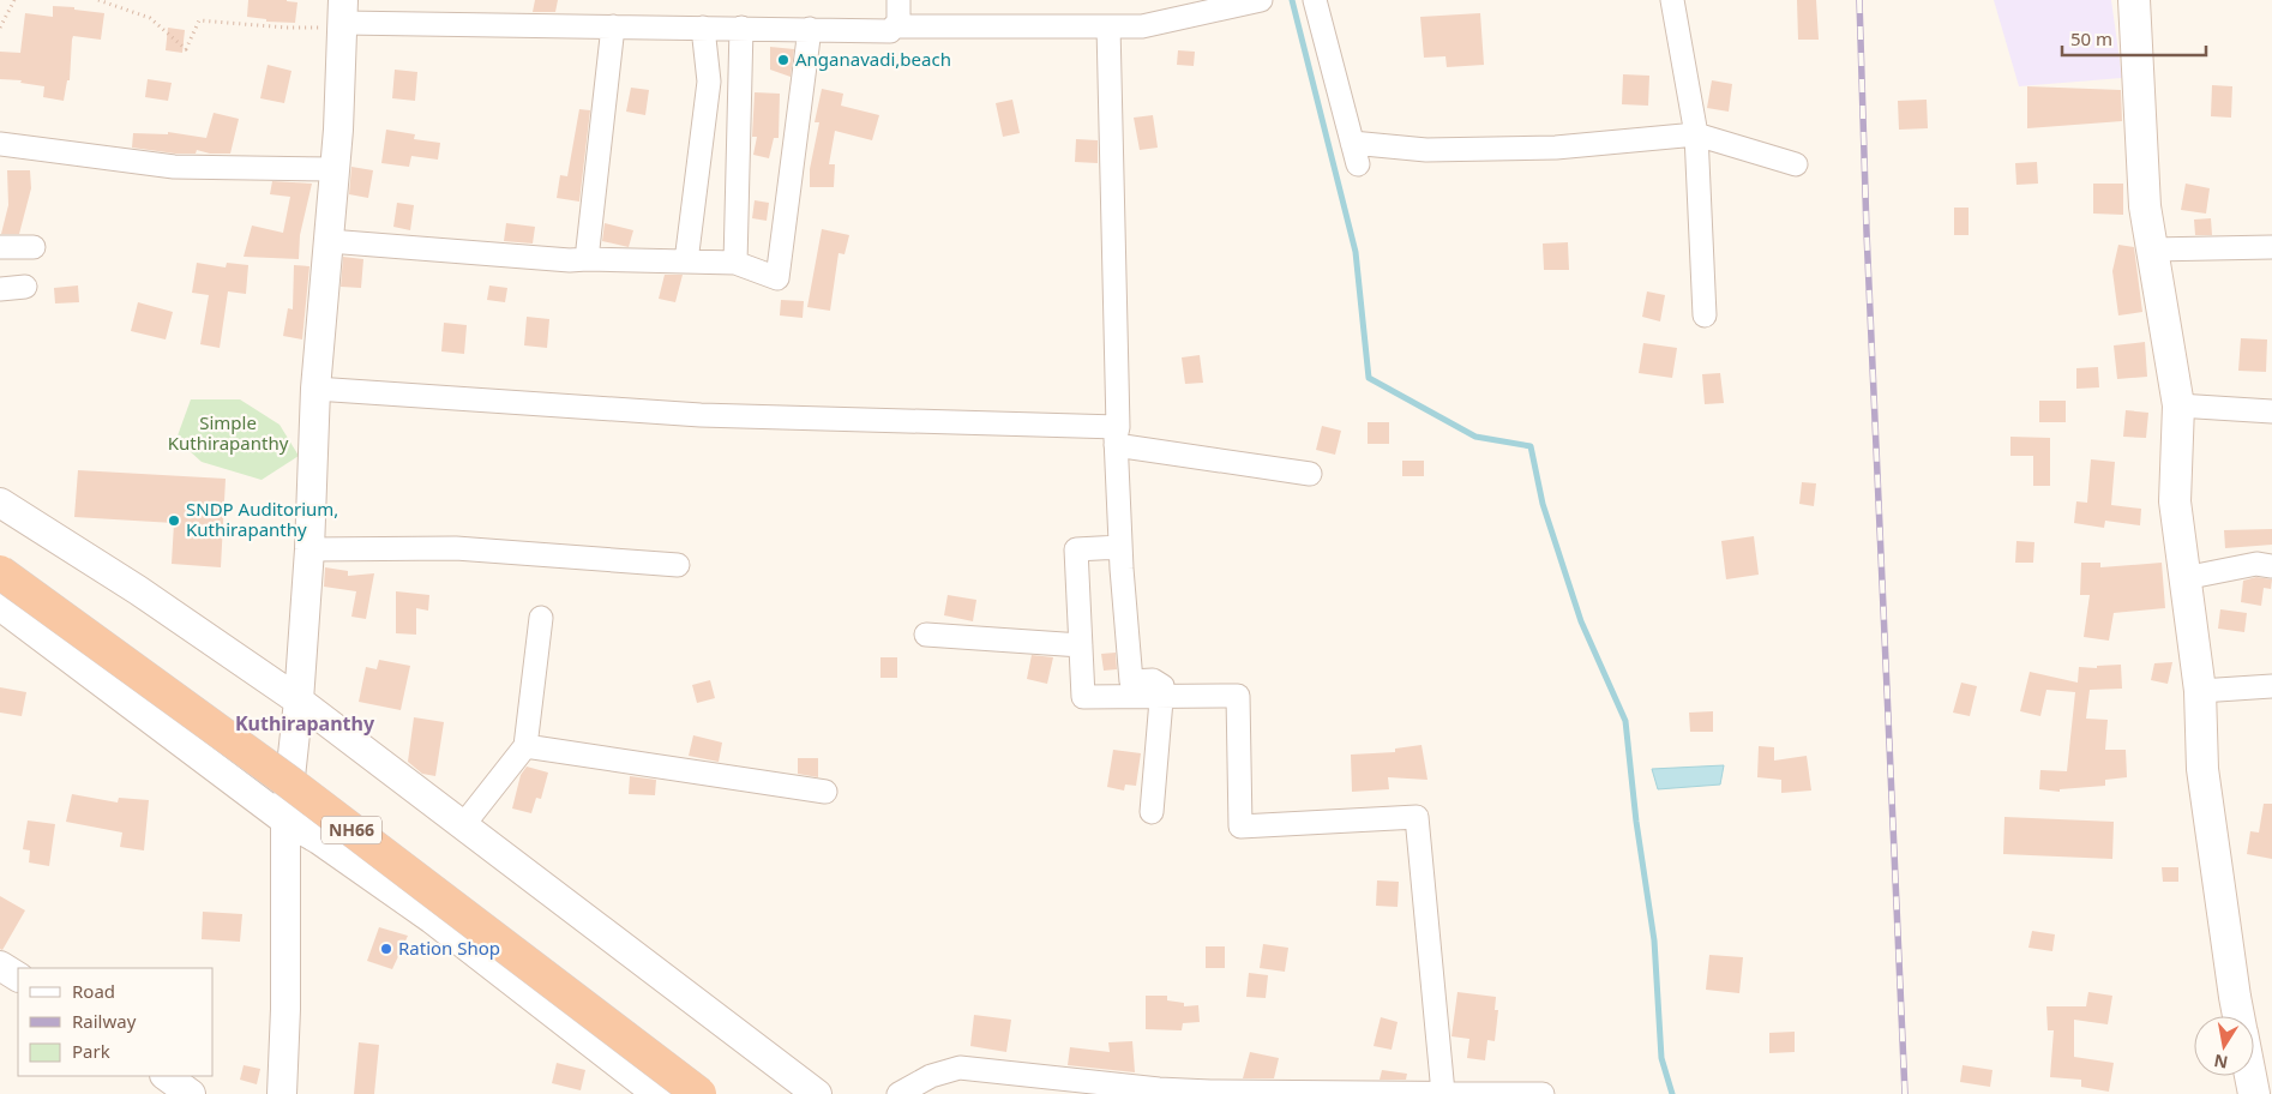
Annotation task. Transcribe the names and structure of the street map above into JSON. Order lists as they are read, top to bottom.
{
  "streets": {
    "highway": ["NH66"]
  },
  "districts": ["Kuthirapanthy"],
  "parks": ["Simple Kuthirapanthy"],
  "places": ["Anganavadi,beach", "SNDP Auditorium, Kuthirapanthy", "Ration Shop"],
  "legend": ["Road", "Railway", "Park"],
  "scale_bar": "50 m",
  "north": "bottom"
}
